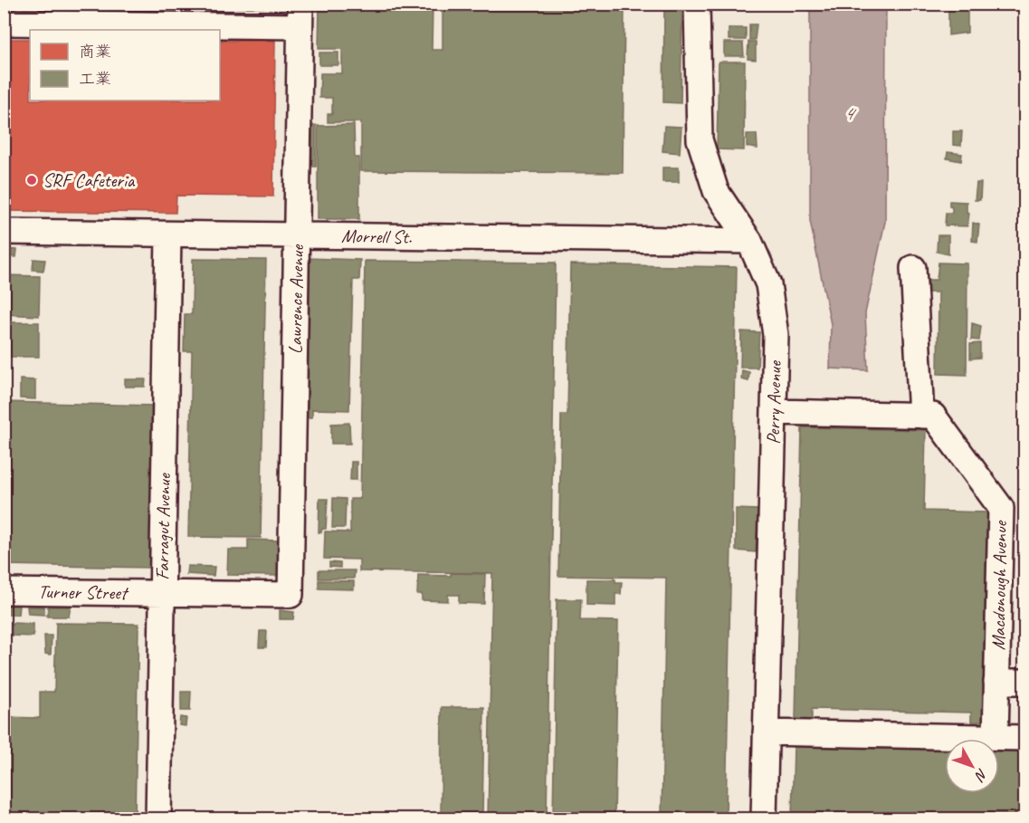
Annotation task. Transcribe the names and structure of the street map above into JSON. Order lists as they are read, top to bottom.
{
  "streets": {
    "street": [
      "Morrell St.",
      "Lawrence Avenue",
      "Perry Avenue",
      "Farragut Avenue",
      "Macdonough Avenue",
      "Turner Street"
    ]
  },
  "crossings": [
    ["Morrell St.", "Lawrence Avenue"],
    ["Morrell St.", "Perry Avenue"],
    ["Morrell St.", "Farragut Avenue"],
    ["Lawrence Avenue", "Turner Street"],
    ["Perry Avenue", "Macdonough Avenue"],
    ["Farragut Avenue", "Turner Street"]
  ],
  "water": ["4"],
  "places": ["SRF Cafeteria"],
  "legend": ["商業", "工業"],
  "north": "bottom right"
}
